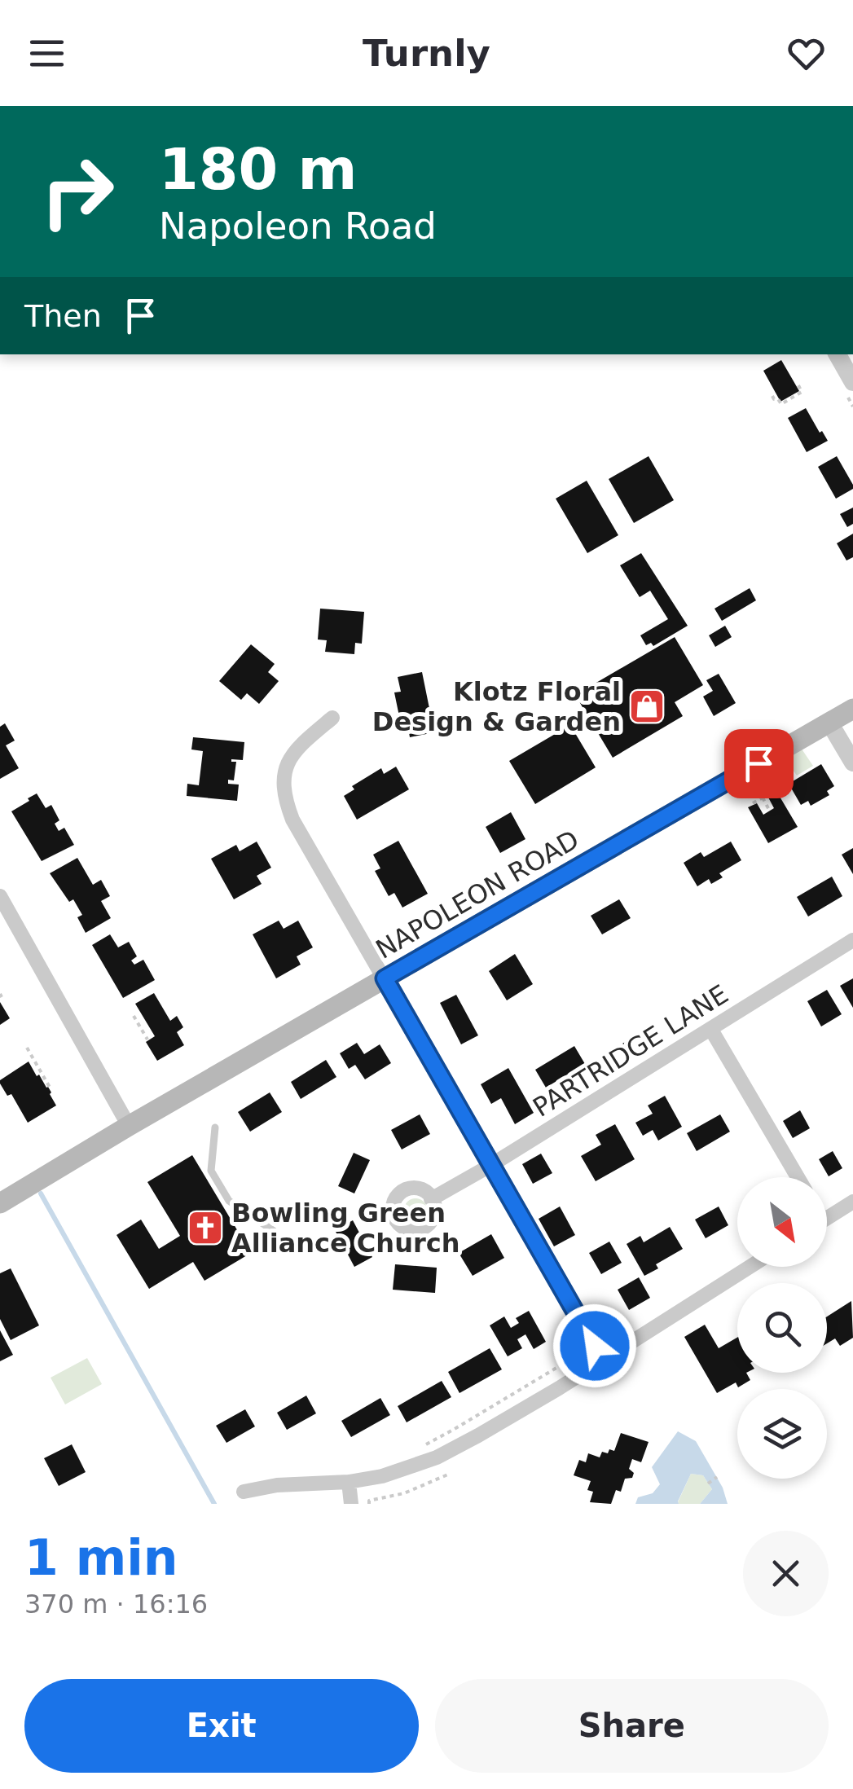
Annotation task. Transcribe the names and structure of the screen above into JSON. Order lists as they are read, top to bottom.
{
  "streets": {
    "main road": ["NAPOLEON ROAD"],
    "street": ["PARTRIDGE LANE"]
  },
  "places": {
    "shop": ["Klotz Floral Design & Garden"],
    "church": ["Bowling Green Alliance Church"]
  },
  "north": "bottom right",
  "page": {
    "header": "Turnly",
    "turn": ["180 m", "Napoleon Road"],
    "then": "Then",
    "heading": ["1 min", "370 m · 16:16"],
    "buttons": ["Exit", "Share"]
  }
}
